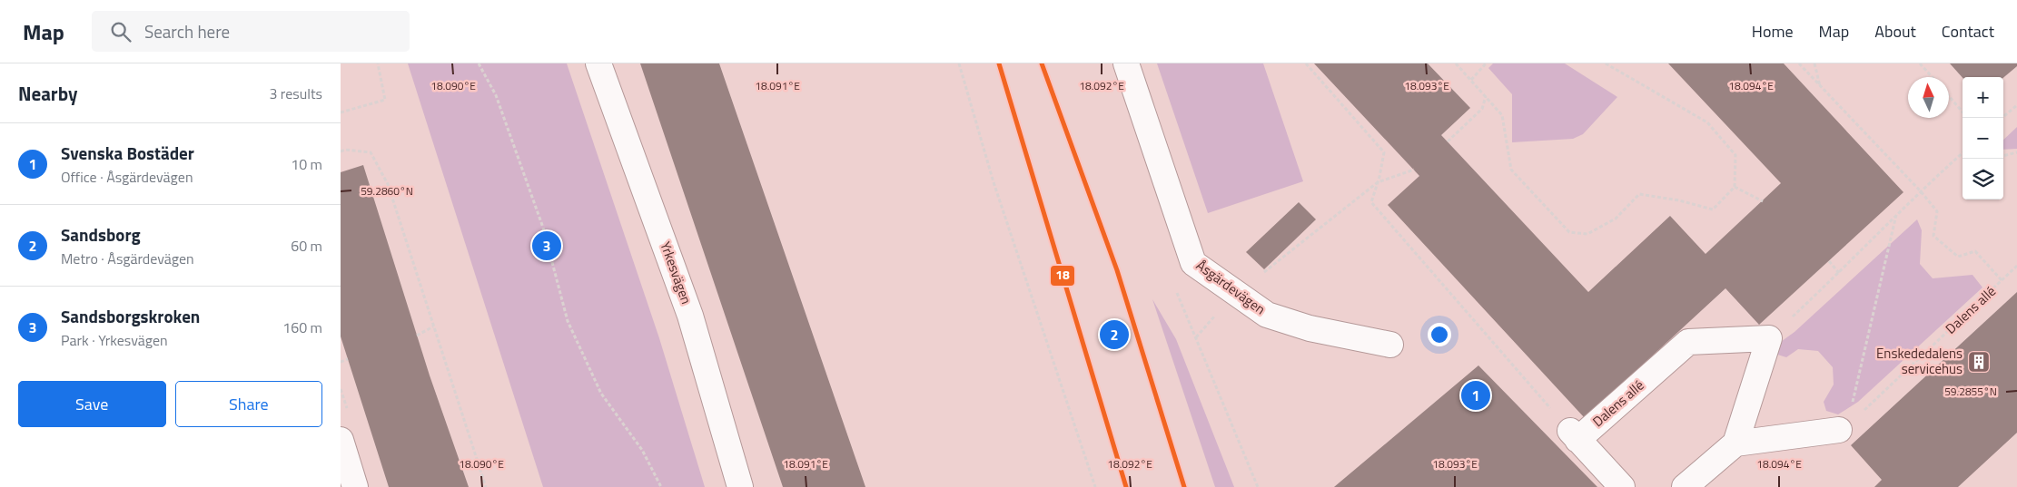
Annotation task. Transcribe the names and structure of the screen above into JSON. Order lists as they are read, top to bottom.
{
  "streets": {
    "street": ["Yrkesvägen", "Åsgärdevägen", "Dalens allé"]
  },
  "places": {
    "building": ["Enskededalens servicehus"]
  },
  "lines": ["transit line 18"],
  "north": "top",
  "page": {
    "header": "Map",
    "search": "Search here",
    "nav": [
      "Home",
      "Map",
      "About",
      "Contact"
    ],
    "heading": ["Nearby", "3 results"],
    "map_buttons": ["+", "−"],
    "list": [
      {
        "mark": "1",
        "name": "Svenska Bostäder",
        "note": "Office · Åsgärdevägen",
        "value": "10 m"
      },
      {
        "mark": "2",
        "name": "Sandsborg",
        "note": "Metro · Åsgärdevägen",
        "value": "60 m"
      },
      {
        "mark": "3",
        "name": "Sandsborgskroken",
        "note": "Park · Yrkesvägen",
        "value": "160 m"
      }
    ],
    "pins": ["3", "2", "1"],
    "buttons": ["Save", "Share"]
  },
  "coordinates": [
    "18.090°E",
    "18.091°E",
    "18.092°E",
    "18.093°E",
    "18.094°E",
    "59.2860°N",
    "59.2855°N"
  ]
}
